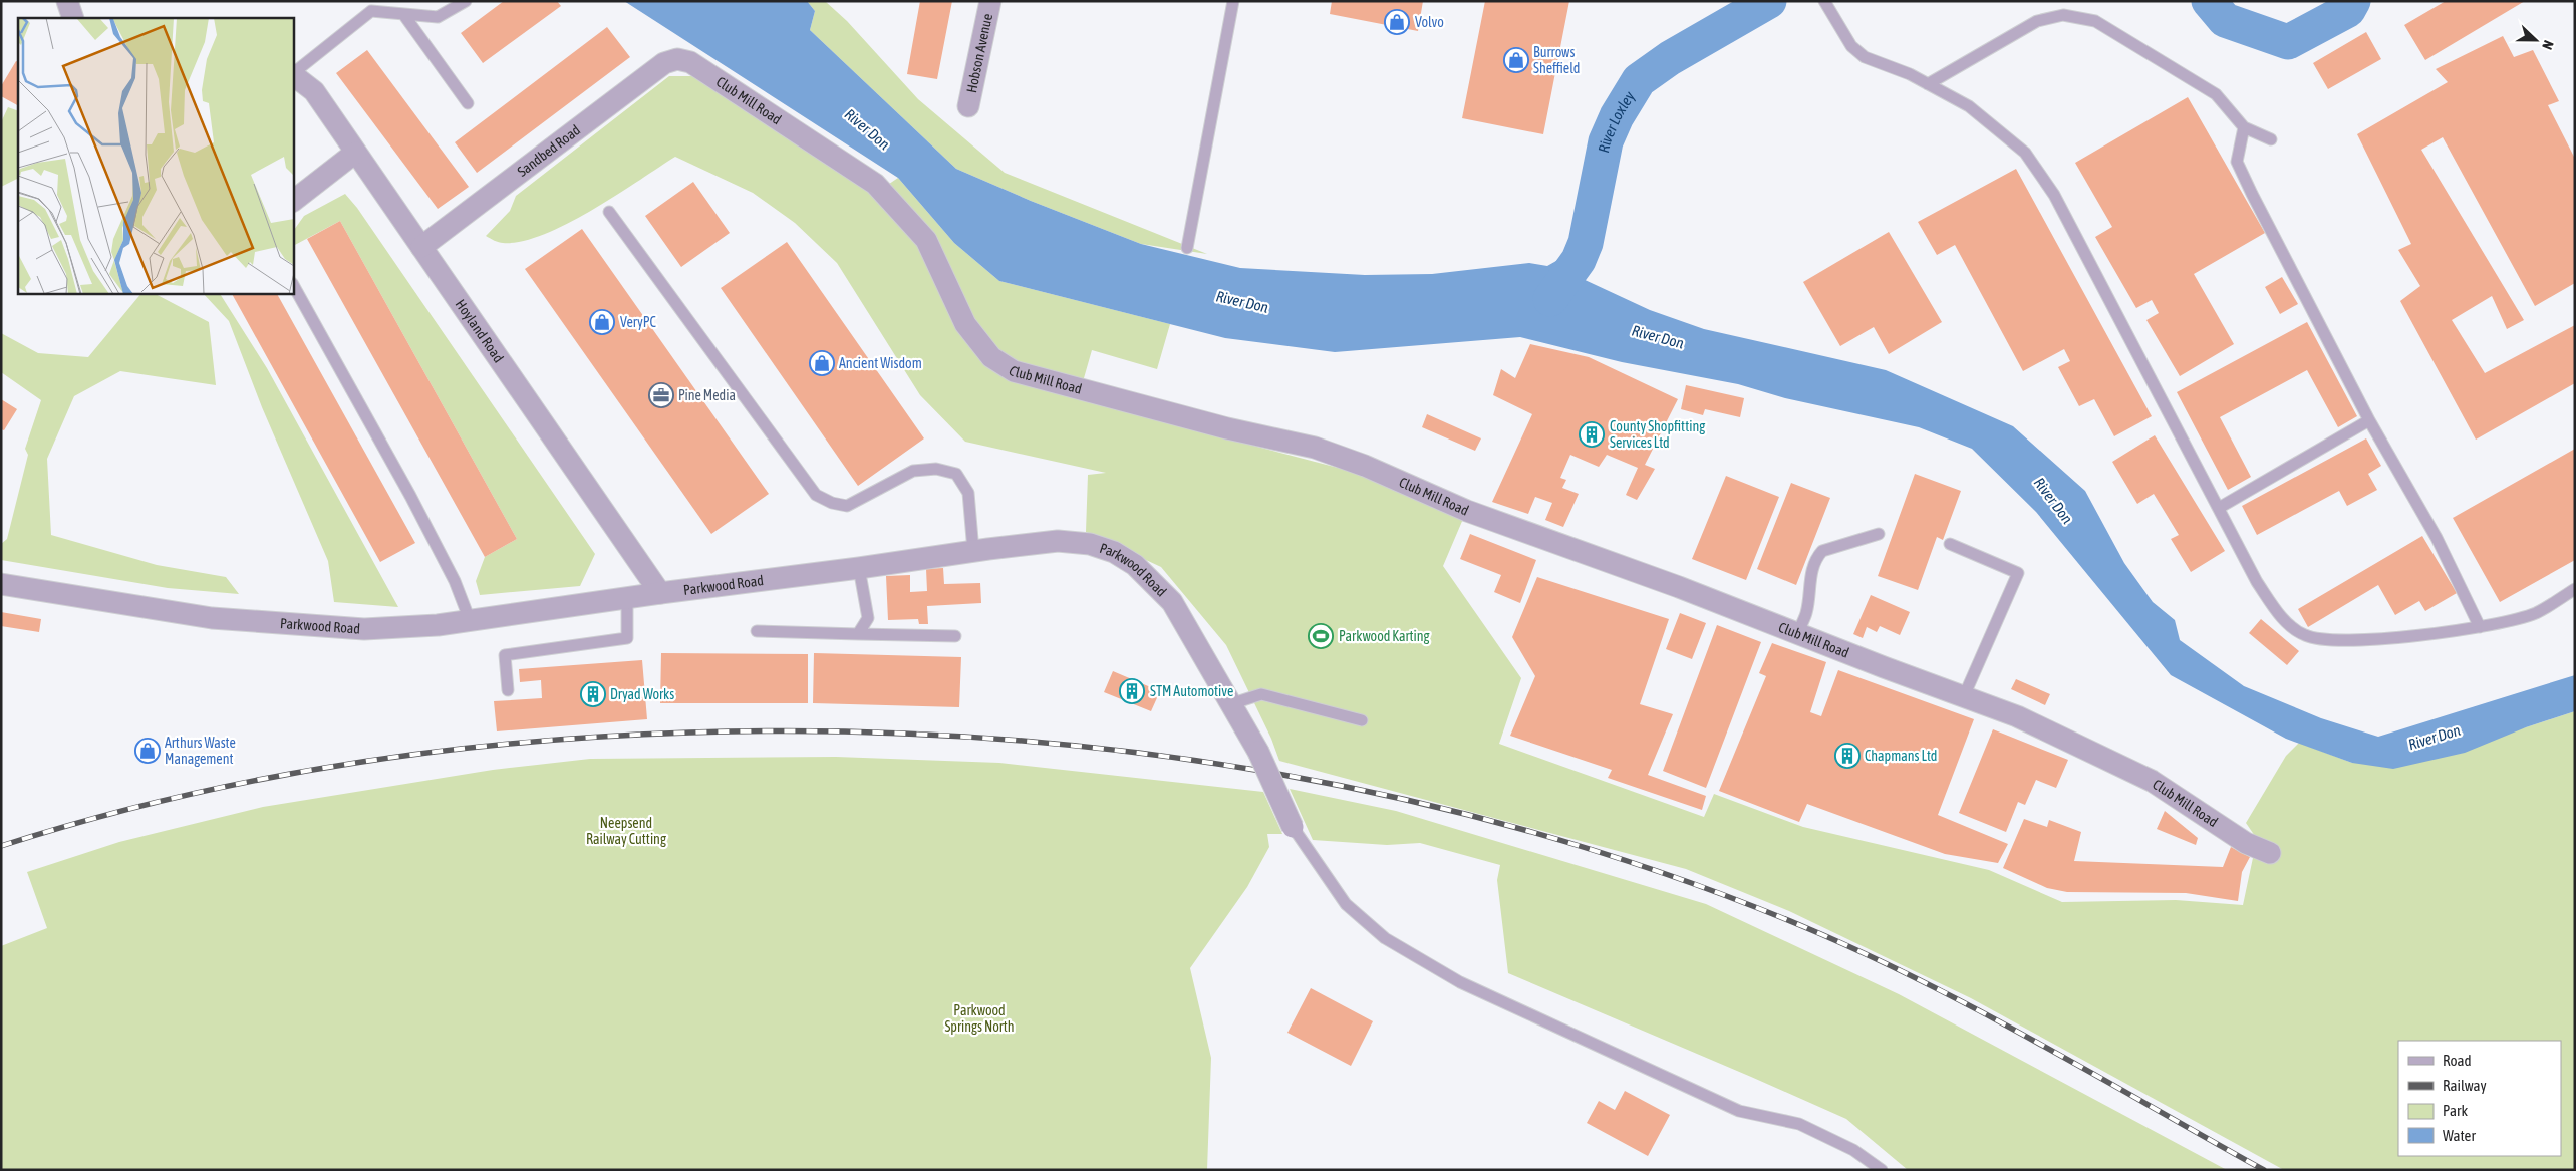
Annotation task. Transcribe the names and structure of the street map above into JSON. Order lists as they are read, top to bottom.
{
  "streets": {
    "street": [
      "Hobson Avenue",
      "Club Mill Road",
      "Sandbed Road",
      "Hoyland Road",
      "Parkwood Road"
    ]
  },
  "crossings": [
    ["Club Mill Road", "Sandbed Road"],
    ["Sandbed Road", "Hoyland Road"],
    ["Hoyland Road", "Parkwood Road"]
  ],
  "water": ["River Loxley", "River Don"],
  "parks": ["Neepsend Railway Cutting", "Parkwood Springs North"],
  "places": {
    "shop": [
      "Volvo",
      "Burrows Sheffield",
      "VeryPC",
      "Ancient Wisdom",
      "Arthurs Waste Management"
    ],
    "office": ["Pine Media"],
    "building": [
      "County Shopfitting Services Ltd",
      "STM Automotive",
      "Dryad Works",
      "Chapmans Ltd"
    ],
    "sports": ["Parkwood Karting"]
  },
  "legend": [
    "Road",
    "Railway",
    "Park",
    "Water"
  ],
  "north": "right"
}
